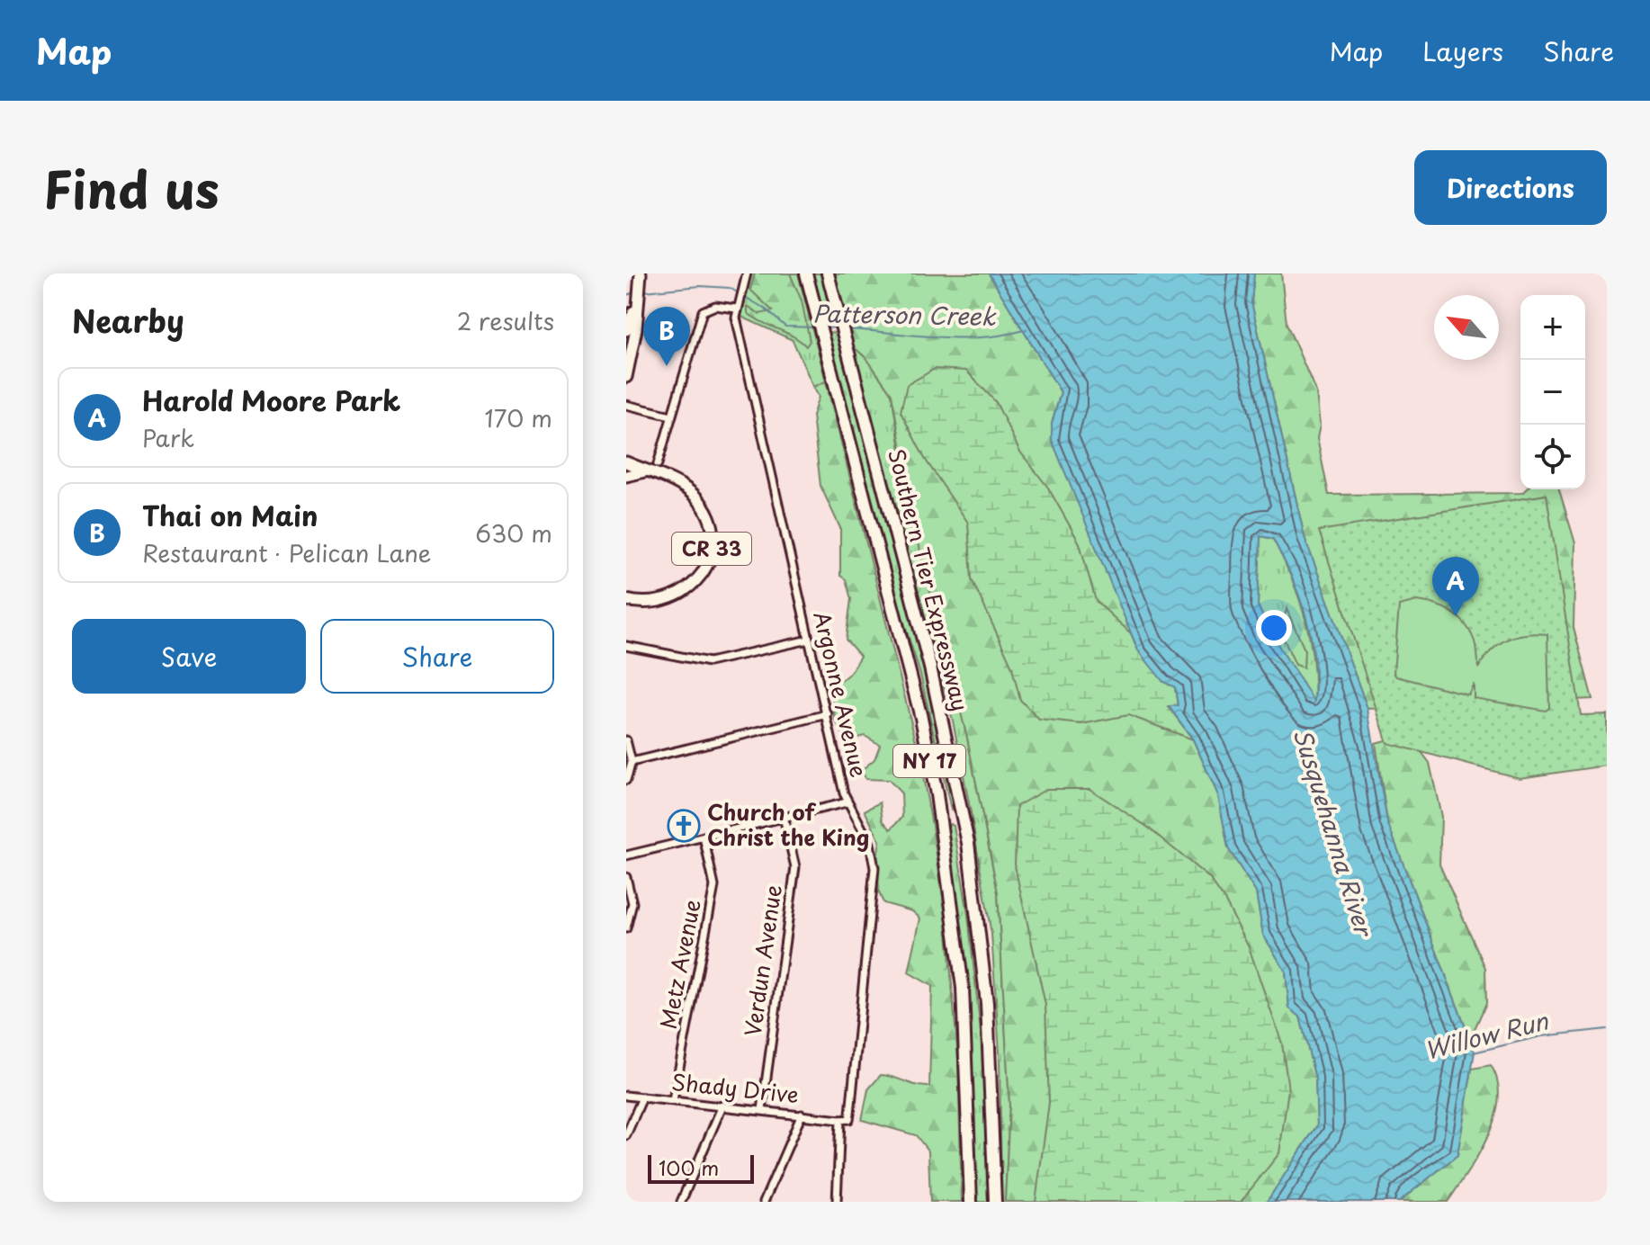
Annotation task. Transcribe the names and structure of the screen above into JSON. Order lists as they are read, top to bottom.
{
  "streets": {
    "highway": ["Southern Tier Expressway", "NY 17"],
    "main road": ["CR 33"],
    "street": [
      "Argonne Avenue",
      "Verdun Avenue",
      "Metz Avenue",
      "Shady Drive"
    ]
  },
  "crossings": [
    ["Argonne Avenue", "Shady Drive"],
    ["Verdun Avenue", "Shady Drive"],
    ["Metz Avenue", "Shady Drive"]
  ],
  "water": ["Patterson Creek", "Susquehanna River", "Willow Run"],
  "places": {
    "church": ["Church of Christ the King"]
  },
  "scale_bar": "100 m",
  "north": "top left",
  "page": {
    "header": "Map",
    "nav": ["Map", "Layers", "Share"],
    "title": "Find us",
    "buttons": [
      "Directions",
      ["Save", "Share"]
    ],
    "heading": ["Nearby", "2 results"],
    "map_buttons": ["+", "−"],
    "pins": ["B", "A"],
    "list": [
      {
        "mark": "A",
        "name": "Harold Moore Park",
        "note": "Park",
        "value": "170 m"
      },
      {
        "mark": "B",
        "name": "Thai on Main",
        "note": "Restaurant · Pelican Lane",
        "value": "630 m"
      }
    ],
    "scale": "100 m"
  }
}
